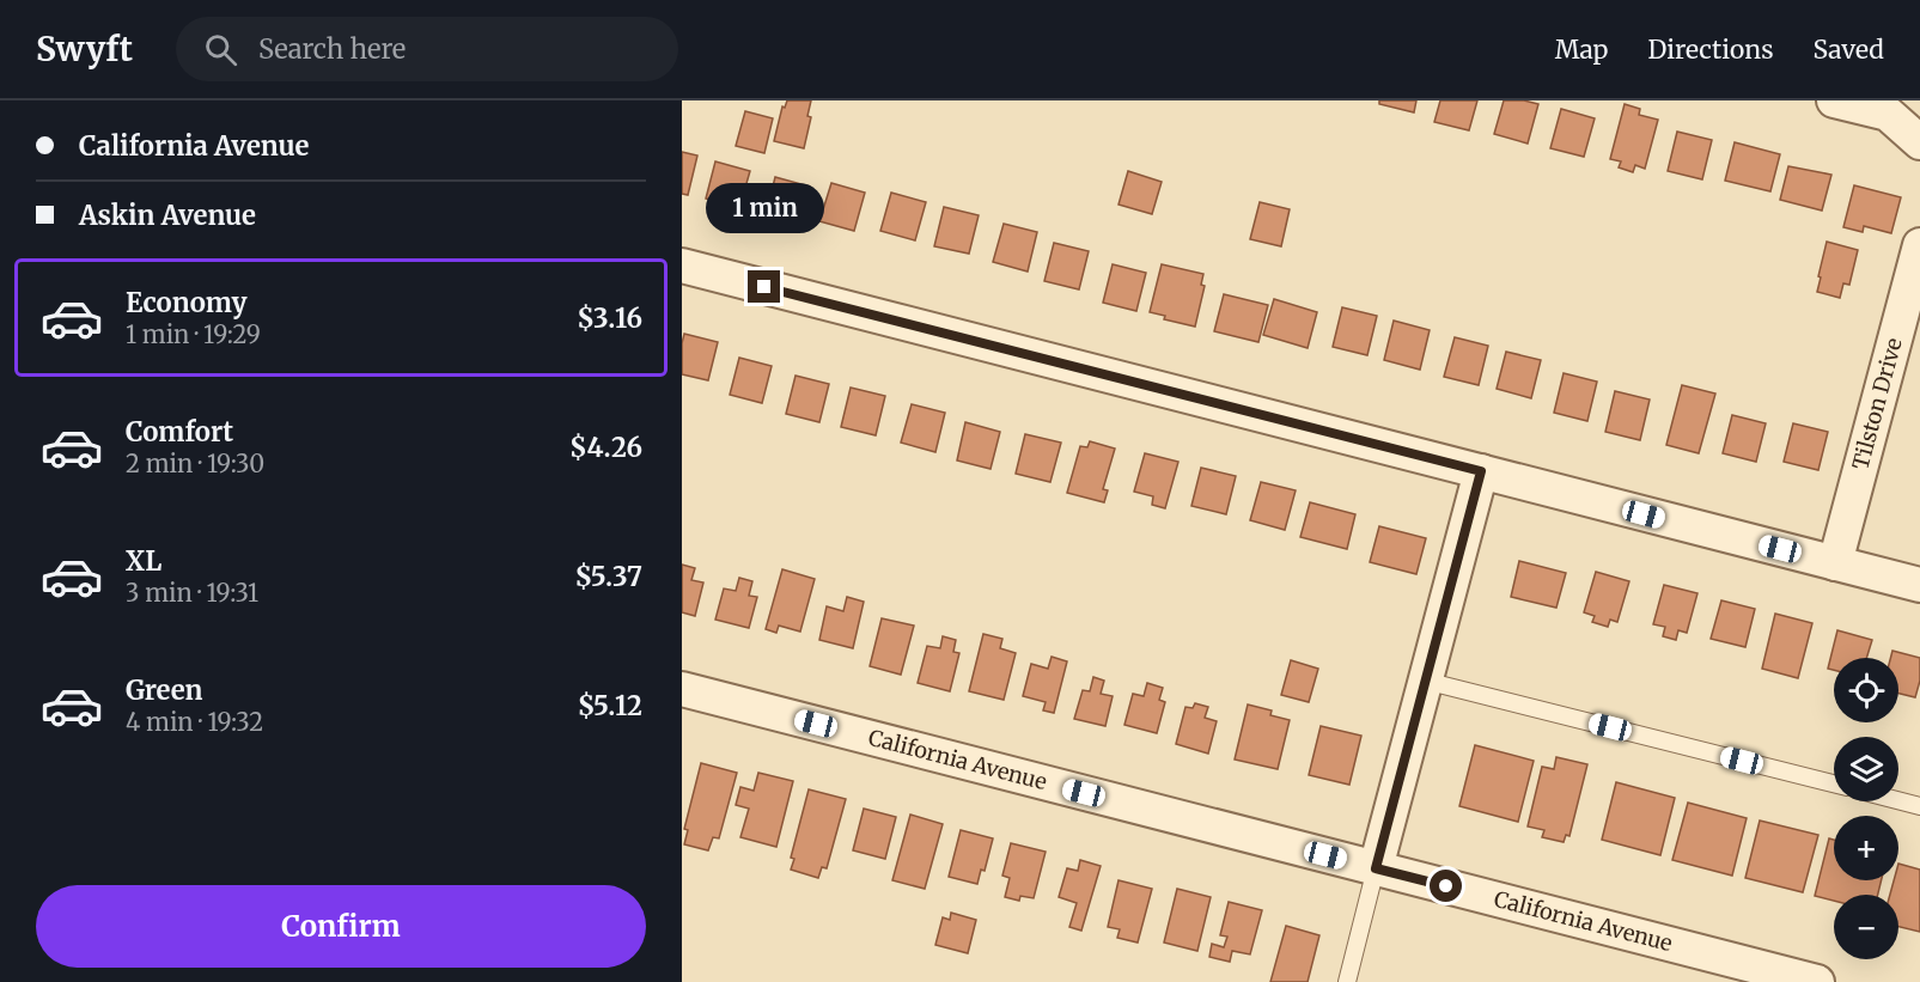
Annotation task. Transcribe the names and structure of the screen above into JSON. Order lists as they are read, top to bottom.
{
  "streets": {
    "street": ["Tilston Drive", "California Avenue"]
  },
  "page": {
    "header": "Swyft",
    "search": "Search here",
    "nav": ["Map", "Directions", "Saved"],
    "banner": ["California Avenue", "Askin Avenue"],
    "bubble": "1 min",
    "list": [
      {
        "name": "Economy",
        "note": "1 min · 19:29",
        "value": "$3.16"
      },
      {
        "name": "Comfort",
        "note": "2 min · 19:30",
        "value": "$4.26"
      },
      {
        "name": "XL",
        "note": "3 min · 19:31",
        "value": "$5.37"
      },
      {
        "name": "Green",
        "note": "4 min · 19:32",
        "value": "$5.12"
      }
    ],
    "map_buttons": ["+", "−"],
    "buttons": "Confirm"
  }
}
